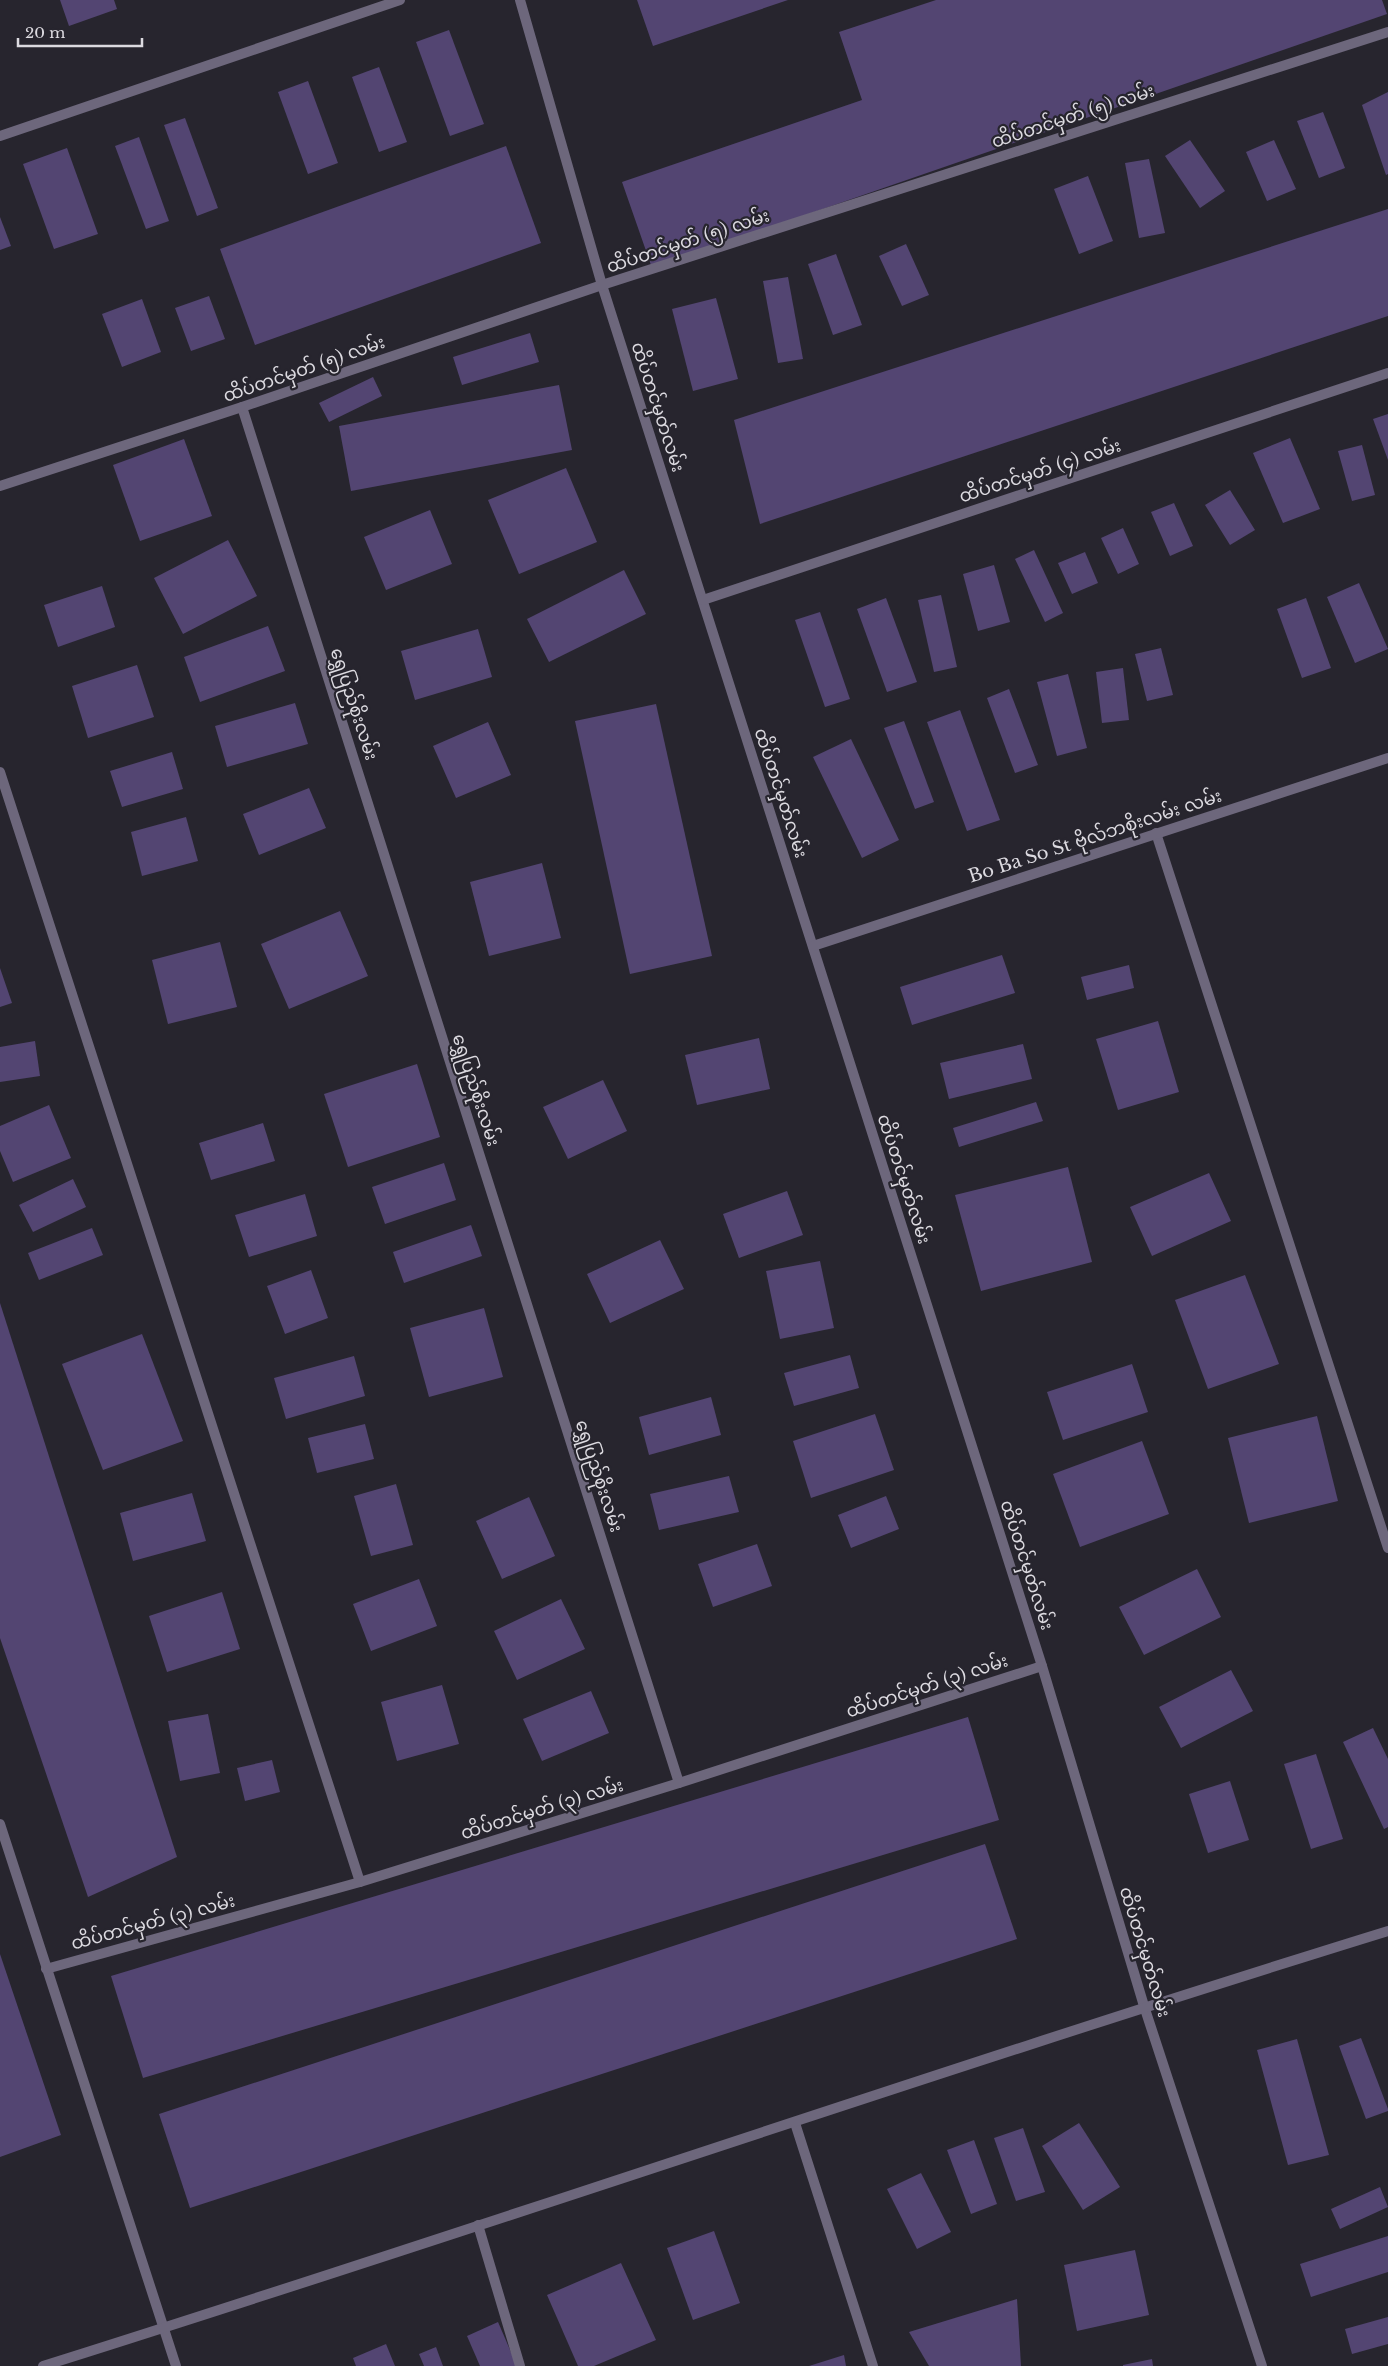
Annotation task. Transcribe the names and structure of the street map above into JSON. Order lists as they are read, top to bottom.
{
  "streets": {
    "street": [
      "ထိပ်တင်မှတ် (၅) လမ်း",
      "ထိပ်တင်မှတ်လမ်း",
      "ထိပ်တင်မှတ် (၄) လမ်း",
      "ရွှေပြည်စိုးလမ်း",
      "Bo Ba So St ဗိုလ်ဘစိုးလမ်း လမ်း",
      "ထိပ်တင်မှတ် (၃) လမ်း"
    ]
  },
  "crossings": [
    ["ထိပ်တင်မှတ် (၅) လမ်း", "ထိပ်တင်မှတ်လမ်း"],
    ["ထိပ်တင်မှတ် (၅) လမ်း", "ရွှေပြည်စိုးလမ်း"],
    ["ထိပ်တင်မှတ်လမ်း", "ထိပ်တင်မှတ် (၄) လမ်း"],
    ["ထိပ်တင်မှတ်လမ်း", "Bo Ba So St ဗိုလ်ဘစိုးလမ်း လမ်း"],
    ["ထိပ်တင်မှတ်လမ်း", "ထိပ်တင်မှတ် (၃) လမ်း"],
    ["ရွှေပြည်စိုးလမ်း", "ထိပ်တင်မှတ် (၃) လမ်း"]
  ],
  "scale_bar": "20 m"
}
